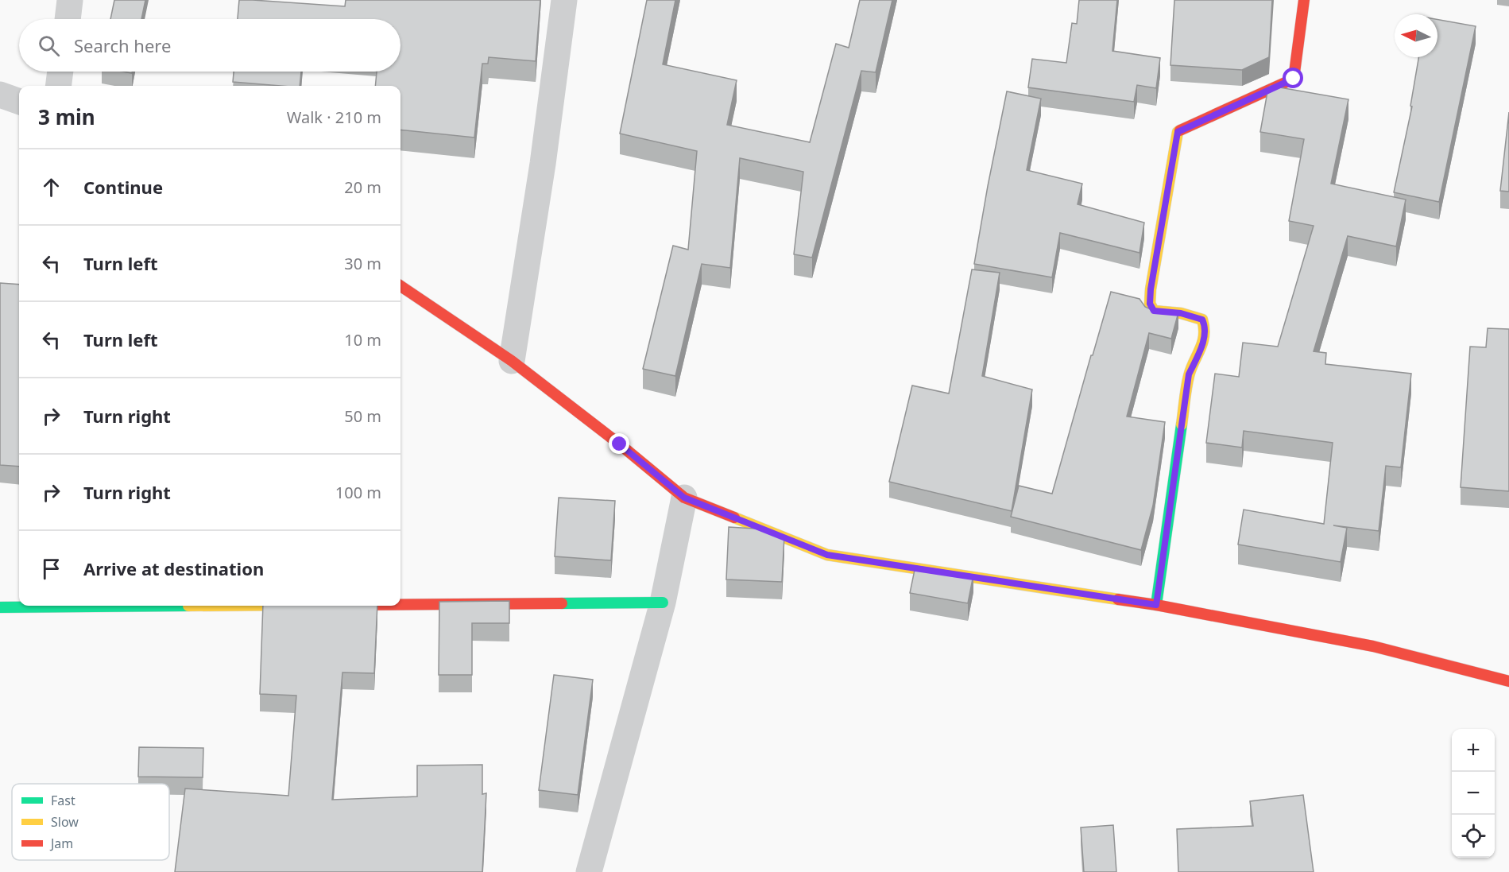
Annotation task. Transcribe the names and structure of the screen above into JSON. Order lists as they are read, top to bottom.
{
  "legend": ["Fast", "Slow", "Jam"],
  "north": "left",
  "page": {
    "search": "Search here",
    "heading": ["3 min", "Walk · 210 m"],
    "list": [
      ["Continue", "20 m"],
      ["Turn left", "30 m"],
      ["Turn left", "10 m"],
      ["Turn right", "50 m"],
      ["Turn right", "100 m"],
      "Arrive at destination"
    ],
    "map_buttons": ["+", "−"]
  }
}
